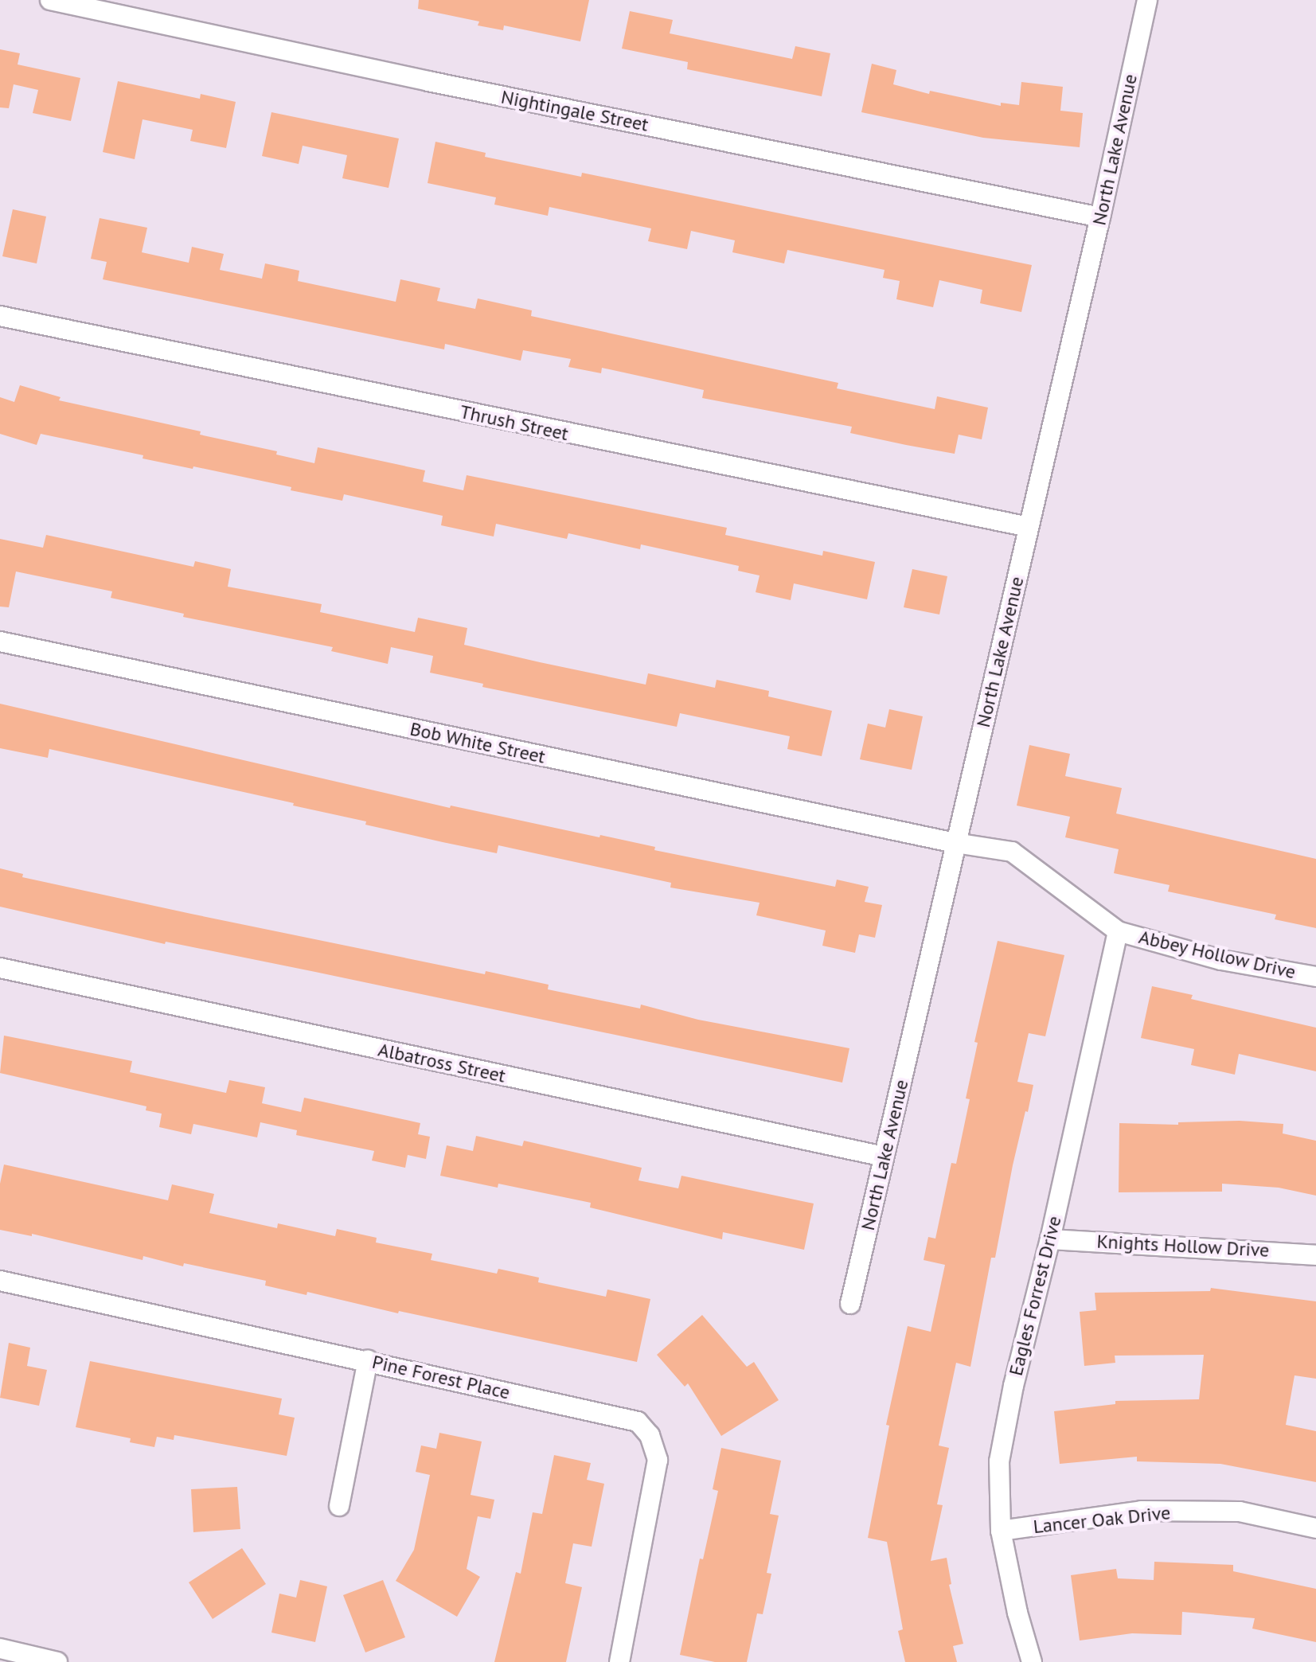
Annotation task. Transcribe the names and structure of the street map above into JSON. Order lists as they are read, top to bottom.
{
  "streets": {
    "street": [
      "Nightingale Street",
      "North Lake Avenue",
      "Thrush Street",
      "Bob White Street",
      "Abbey Hollow Drive",
      "Albatross Street",
      "Knights Hollow Drive",
      "Eagles Forrest Drive",
      "Pine Forest Place",
      "Lancer Oak Drive"
    ]
  },
  "crossings": [
    ["Nightingale Street", "North Lake Avenue"],
    ["North Lake Avenue", "Thrush Street"],
    ["North Lake Avenue", "Bob White Street"],
    ["North Lake Avenue", "Abbey Hollow Drive"],
    ["North Lake Avenue", "Albatross Street"],
    ["Bob White Street", "Abbey Hollow Drive"],
    ["Abbey Hollow Drive", "Eagles Forrest Drive"],
    ["Knights Hollow Drive", "Eagles Forrest Drive"],
    ["Eagles Forrest Drive", "Lancer Oak Drive"]
  ]
}
